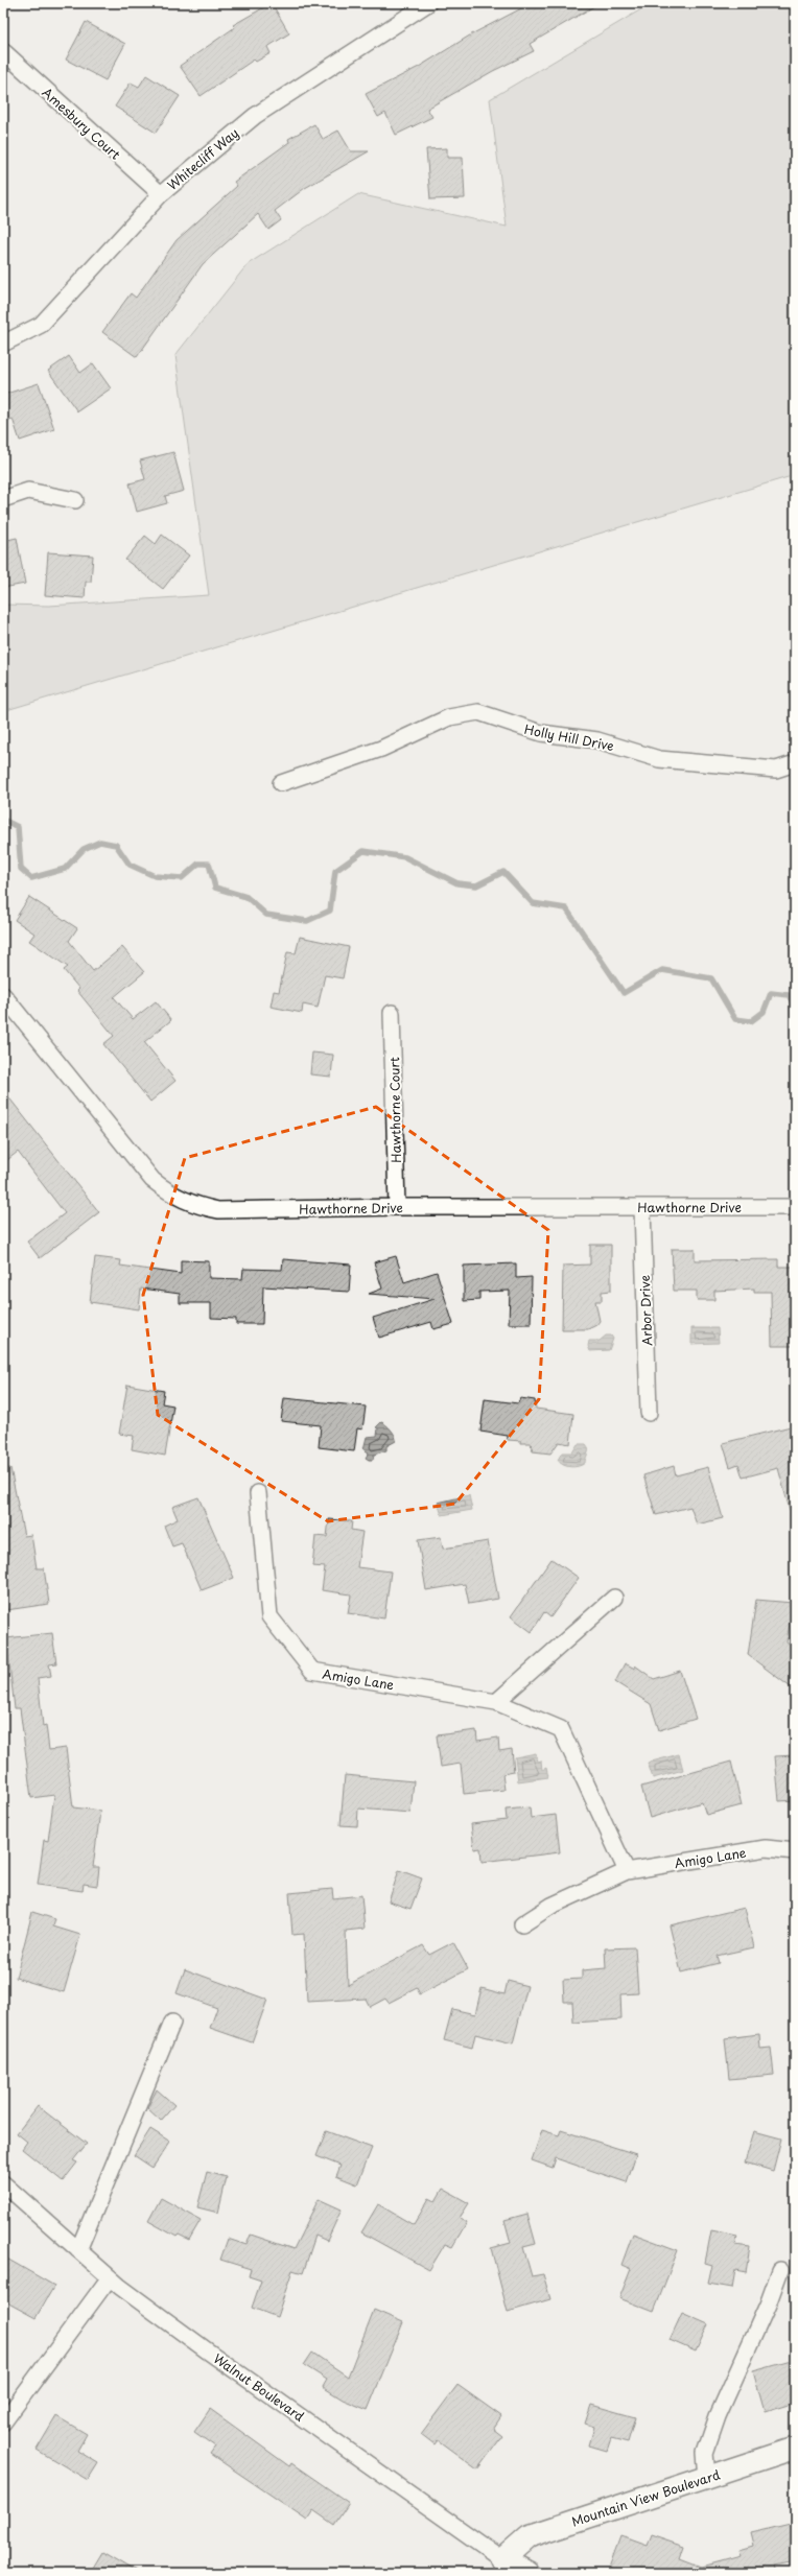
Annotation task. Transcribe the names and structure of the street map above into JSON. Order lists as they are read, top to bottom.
{
  "streets": {
    "street": [
      "Amesbury Court",
      "Whitecliff Way",
      "Holly Hill Drive",
      "Hawthorne Court",
      "Hawthorne Drive",
      "Arbor Drive",
      "Amigo Lane",
      "Walnut Boulevard",
      "Mountain View Boulevard"
    ]
  },
  "crossings": [
    ["Amesbury Court", "Whitecliff Way"],
    ["Hawthorne Court", "Hawthorne Drive"],
    ["Hawthorne Drive", "Arbor Drive"],
    ["Walnut Boulevard", "Mountain View Boulevard"]
  ]
}
